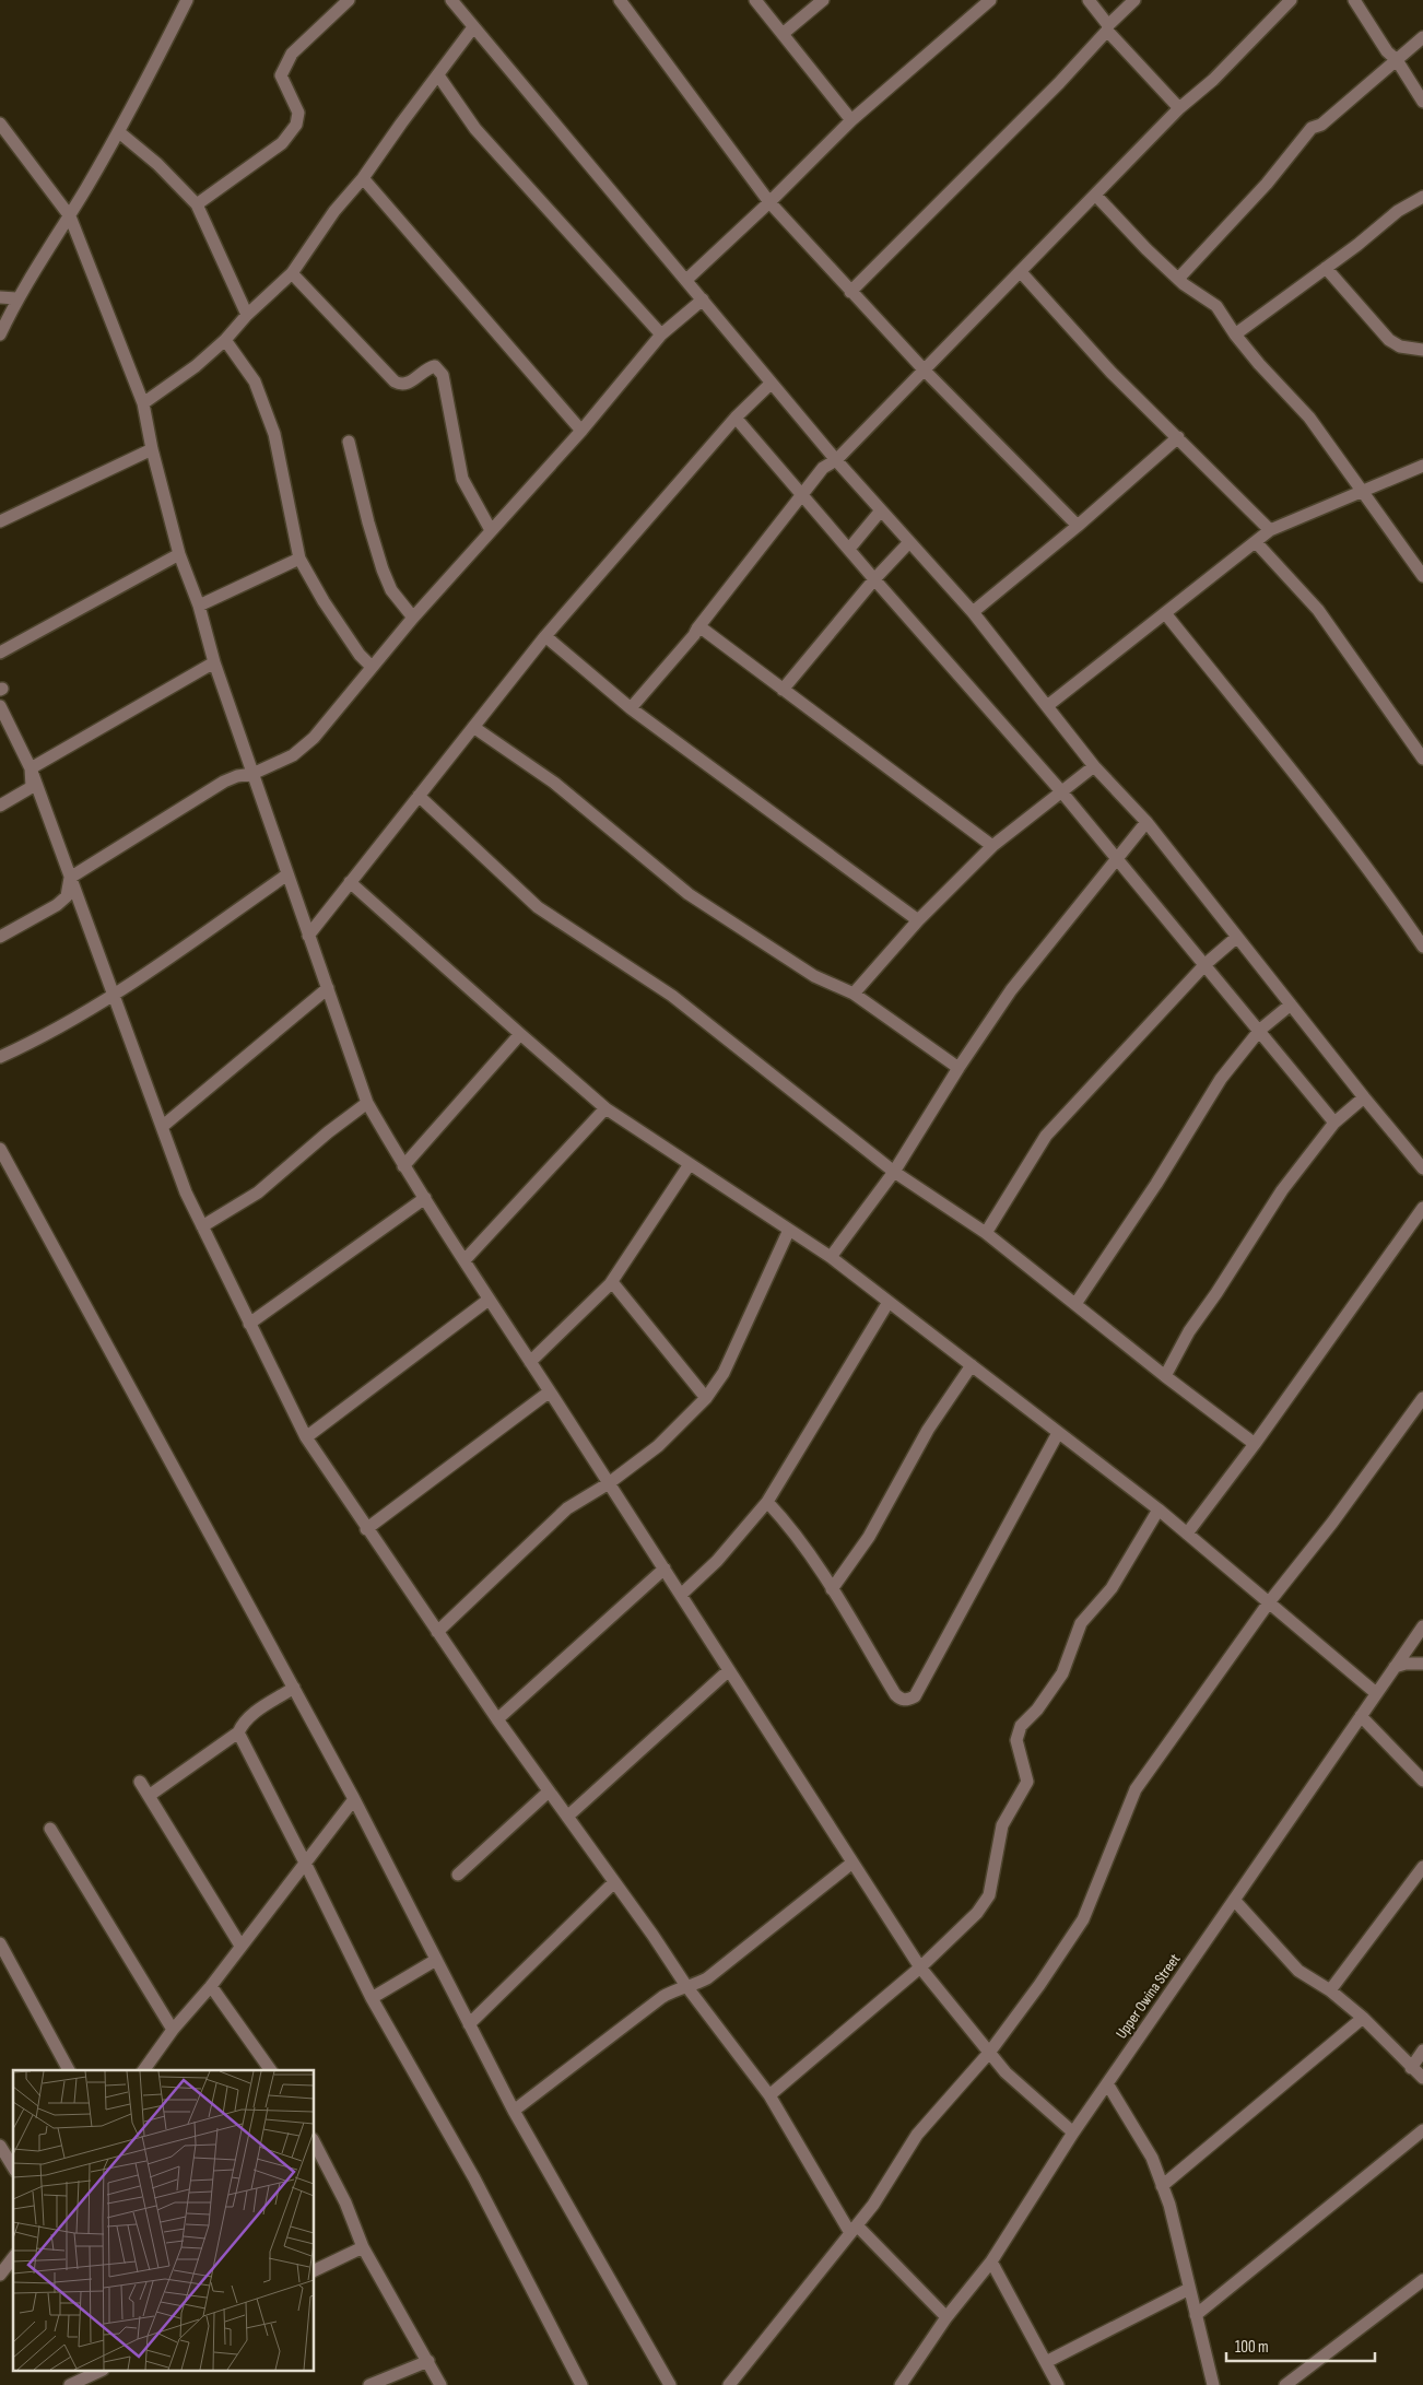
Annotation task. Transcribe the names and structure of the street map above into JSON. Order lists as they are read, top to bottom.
{
  "streets": {
    "street": ["Upper Owina Street"]
  },
  "scale_bar": "100 m"
}
